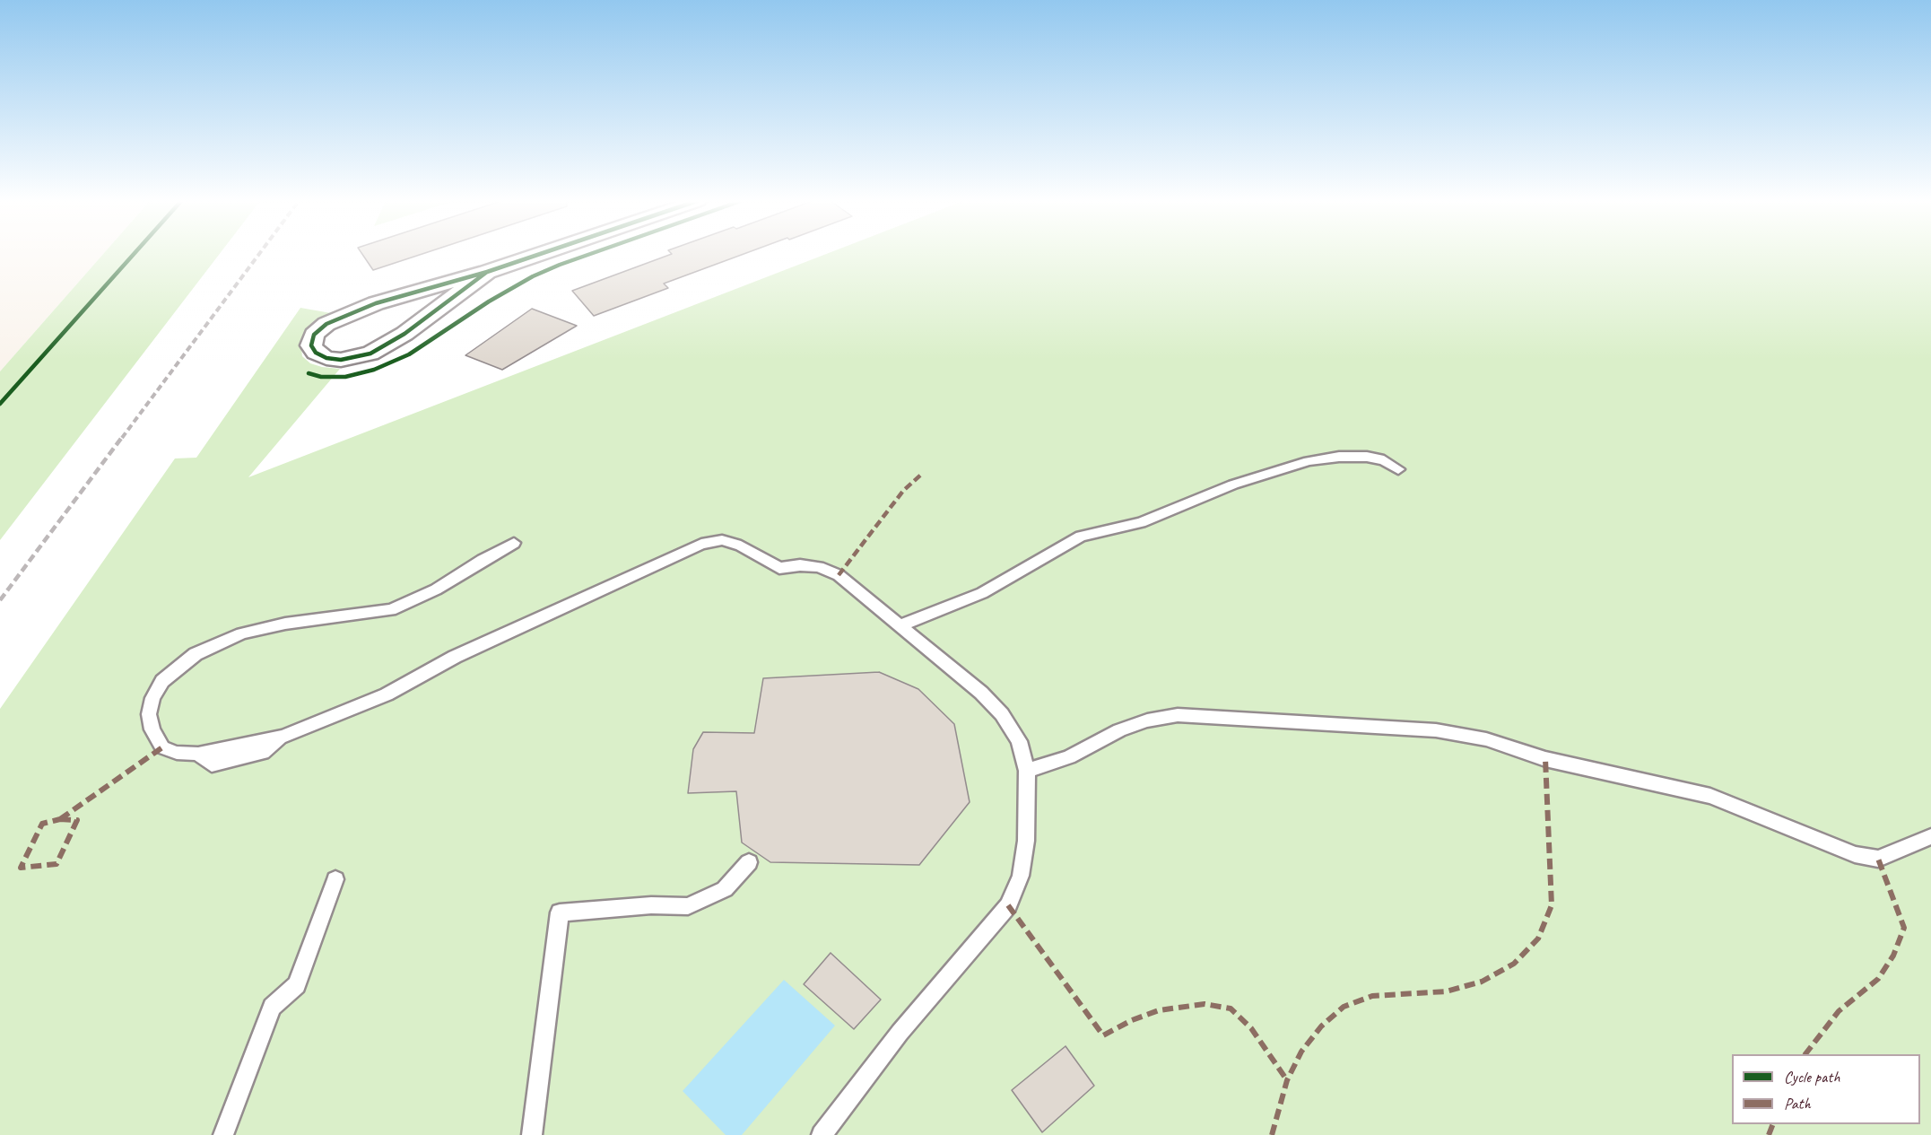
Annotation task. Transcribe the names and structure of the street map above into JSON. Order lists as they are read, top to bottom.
{
  "legend": ["Cycle path", "Path"]
}
